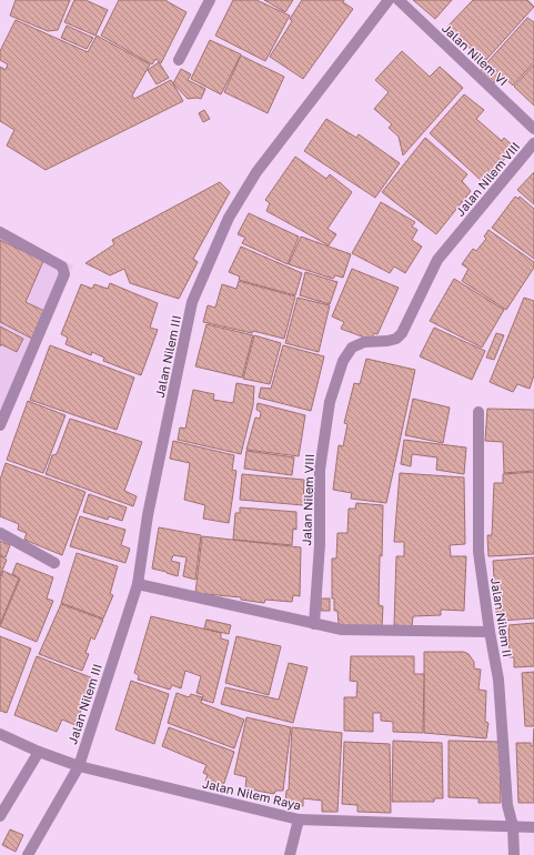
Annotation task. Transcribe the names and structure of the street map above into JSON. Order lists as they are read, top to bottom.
{
  "streets": {
    "street": [
      "Jalan Nilem VI",
      "Jalan Nilem VIII",
      "Jalan Nilem III",
      "Jalan Nilem II",
      "Jalan Nilem Raya"
    ]
  },
  "crossings": [
    ["Jalan Nilem III", "Jalan Nilem Raya"],
    ["Jalan Nilem II", "Jalan Nilem Raya"]
  ]
}
